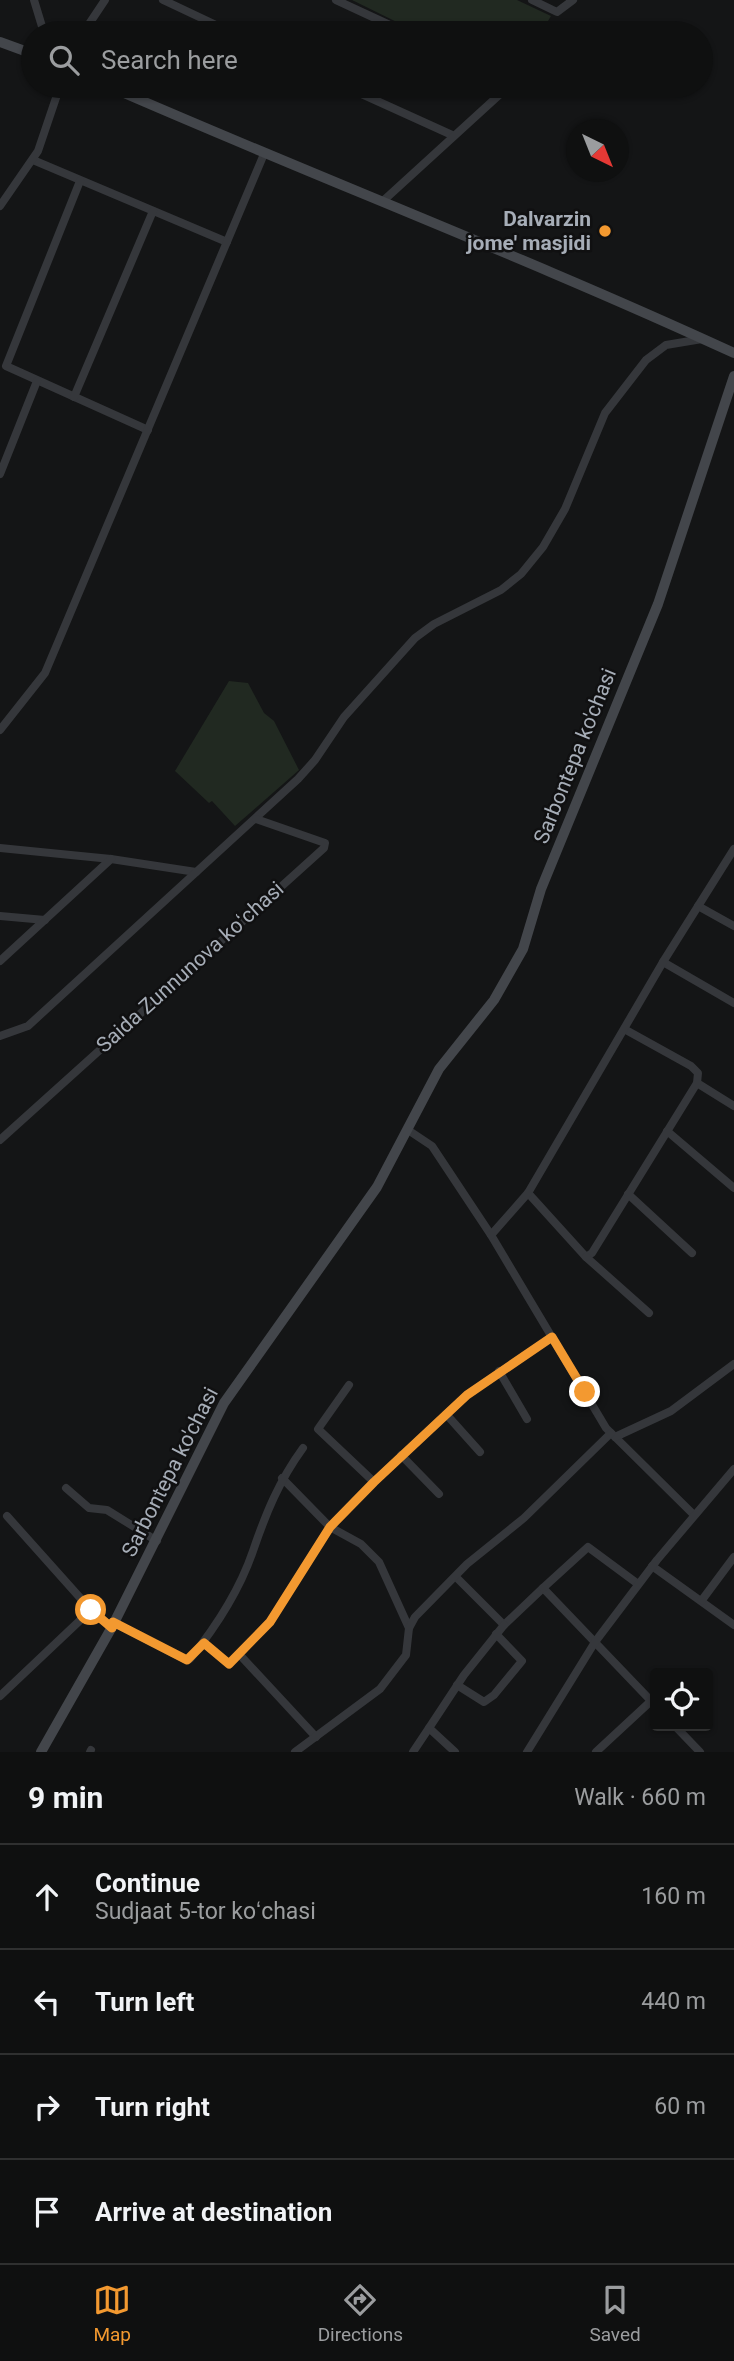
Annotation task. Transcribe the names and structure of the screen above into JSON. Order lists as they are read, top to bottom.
{
  "streets": {
    "street": ["Sarbontepa ko'chasi", "Saida Zunnunova koʻchasi"]
  },
  "places": ["Dalvarzin jome' masjidi"],
  "north": "bottom right",
  "page": {
    "search": "Search here",
    "heading": ["9 min", "Walk · 660 m"],
    "list": [
      ["Continue", "Sudjaat 5-tor koʻchasi", "160 m"],
      ["Turn left", "440 m"],
      ["Turn right", "60 m"],
      "Arrive at destination"
    ],
    "nav": ["Map", "Directions", "Saved"]
  }
}
